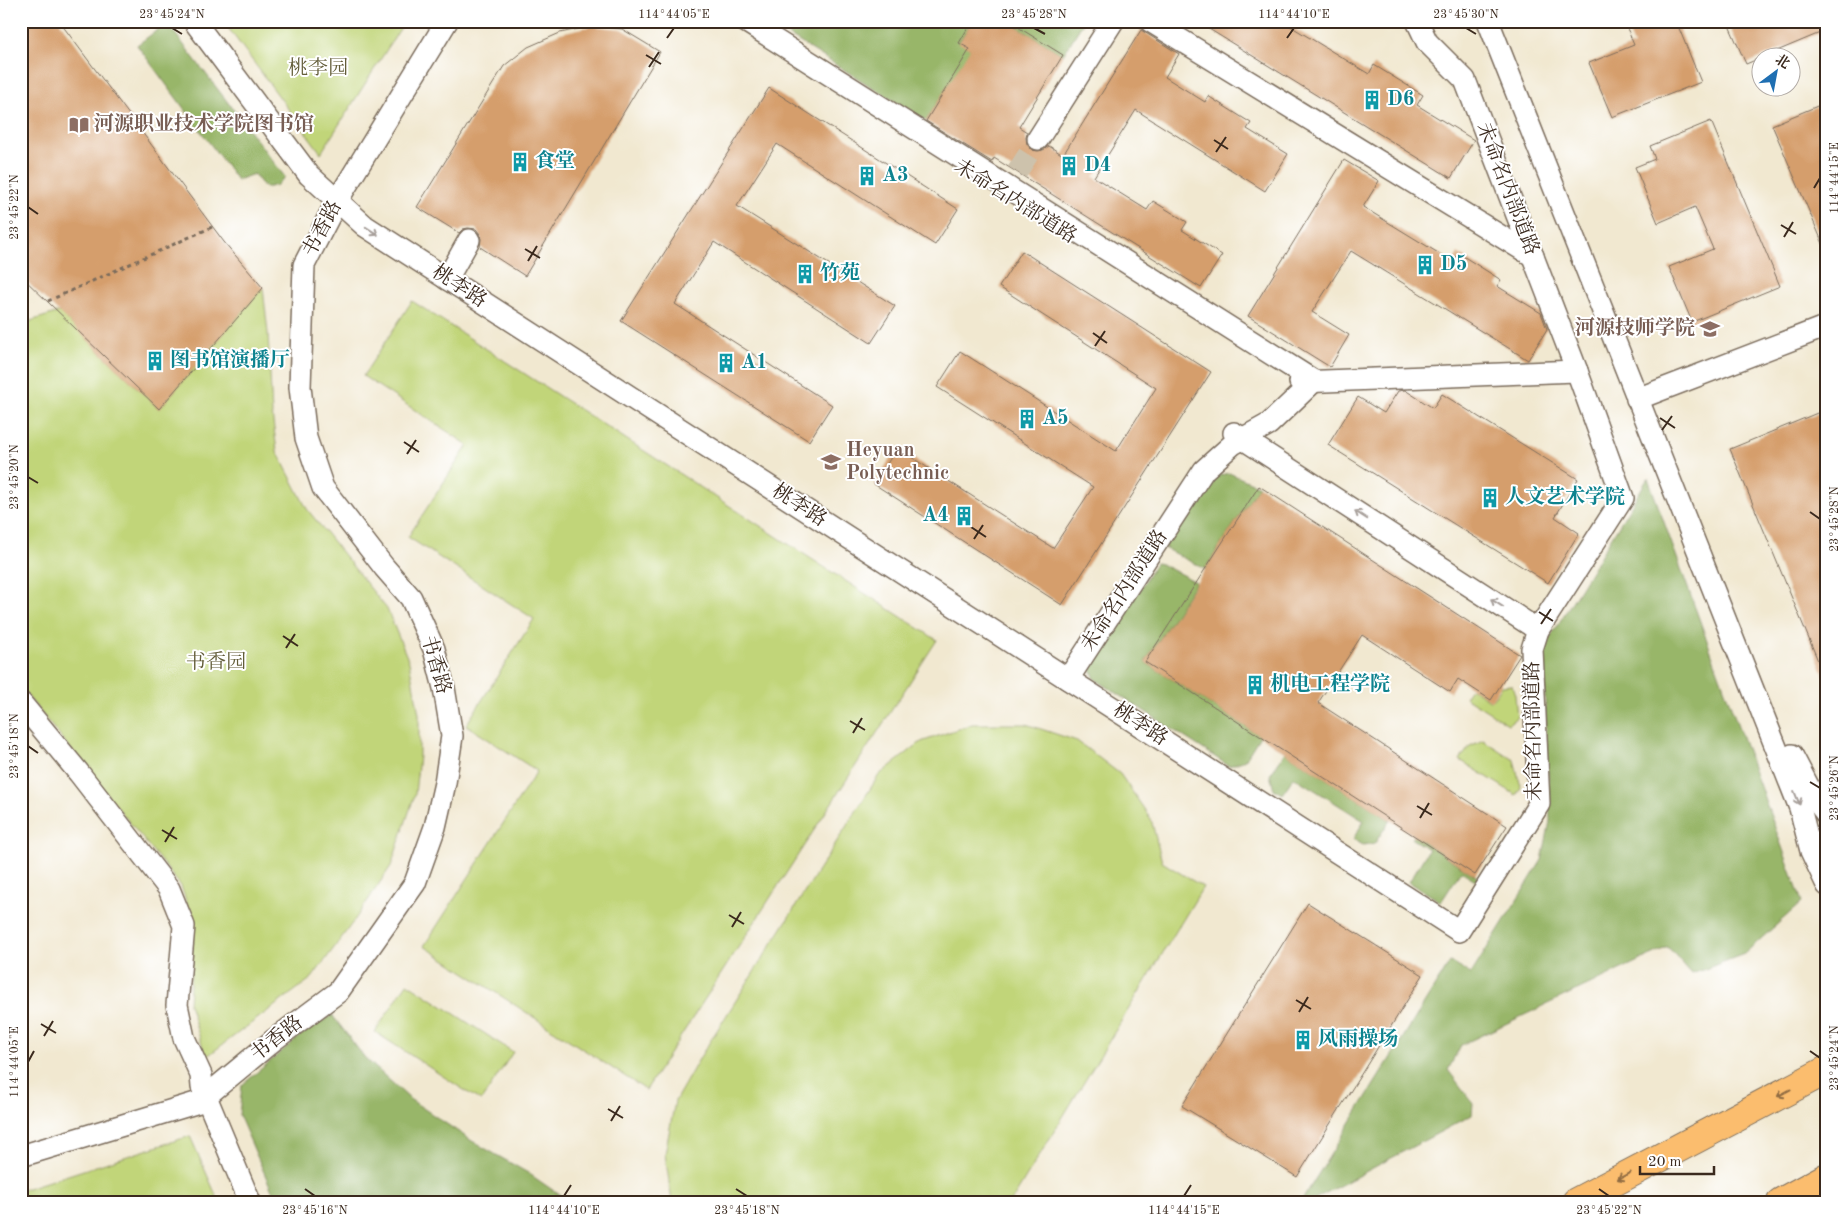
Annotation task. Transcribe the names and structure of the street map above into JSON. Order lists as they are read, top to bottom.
{
  "streets": {
    "street": ["未命名内部道路", "书香路", "桃李路"]
  },
  "crossings": [
    ["未命名内部道路", "桃李路"],
    ["书香路", "桃李路"]
  ],
  "parks": ["桃李园", "书香园"],
  "places": {
    "building": [
      "D6",
      "食堂",
      "D4",
      "A3",
      "D5",
      "竹苑",
      "图书馆演播厅",
      "A1",
      "A5",
      "人文艺术学院",
      "A4",
      "机电工程学院",
      "风雨操场"
    ],
    "library": ["河源职业技术学院图书馆"],
    "school or university": ["河源技师学院", "Heyuan Polytechnic"]
  },
  "scale_bar": "20 m",
  "north": "top right",
  "coordinates": [
    "23°45'24\"N",
    "114°44'05\"E",
    "23°45'28\"N",
    "114°44'10\"E",
    "23°45'30\"N",
    "114°44'15\"E",
    "23°45'22\"N",
    "23°45'20\"N",
    "23°45'18\"N",
    "23°45'26\"N",
    "23°45'16\"N"
  ]
}
